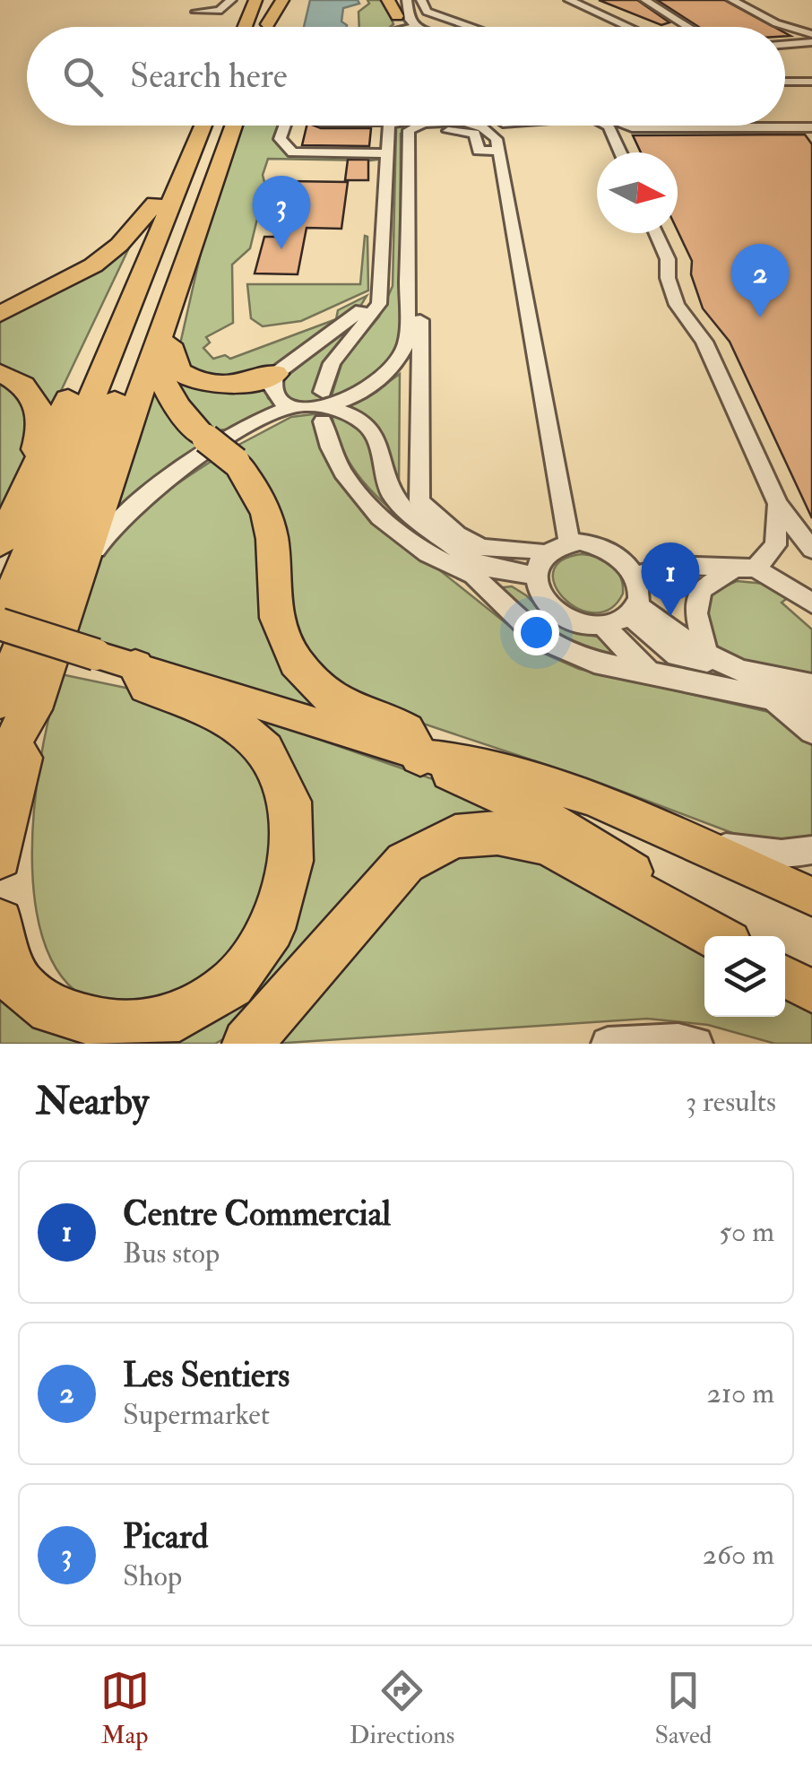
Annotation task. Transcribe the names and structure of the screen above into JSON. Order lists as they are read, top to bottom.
{
  "north": "right",
  "page": {
    "search": "Search here",
    "pins": ["3", "2", "1"],
    "heading": ["Nearby", "3 results"],
    "list": [
      {
        "mark": "1",
        "name": "Centre Commercial",
        "note": "Bus stop",
        "value": "50 m"
      },
      {
        "mark": "2",
        "name": "Les Sentiers",
        "note": "Supermarket",
        "value": "210 m"
      },
      {
        "mark": "3",
        "name": "Picard",
        "note": "Shop",
        "value": "260 m"
      }
    ],
    "nav": ["Map", "Directions", "Saved"]
  }
}
